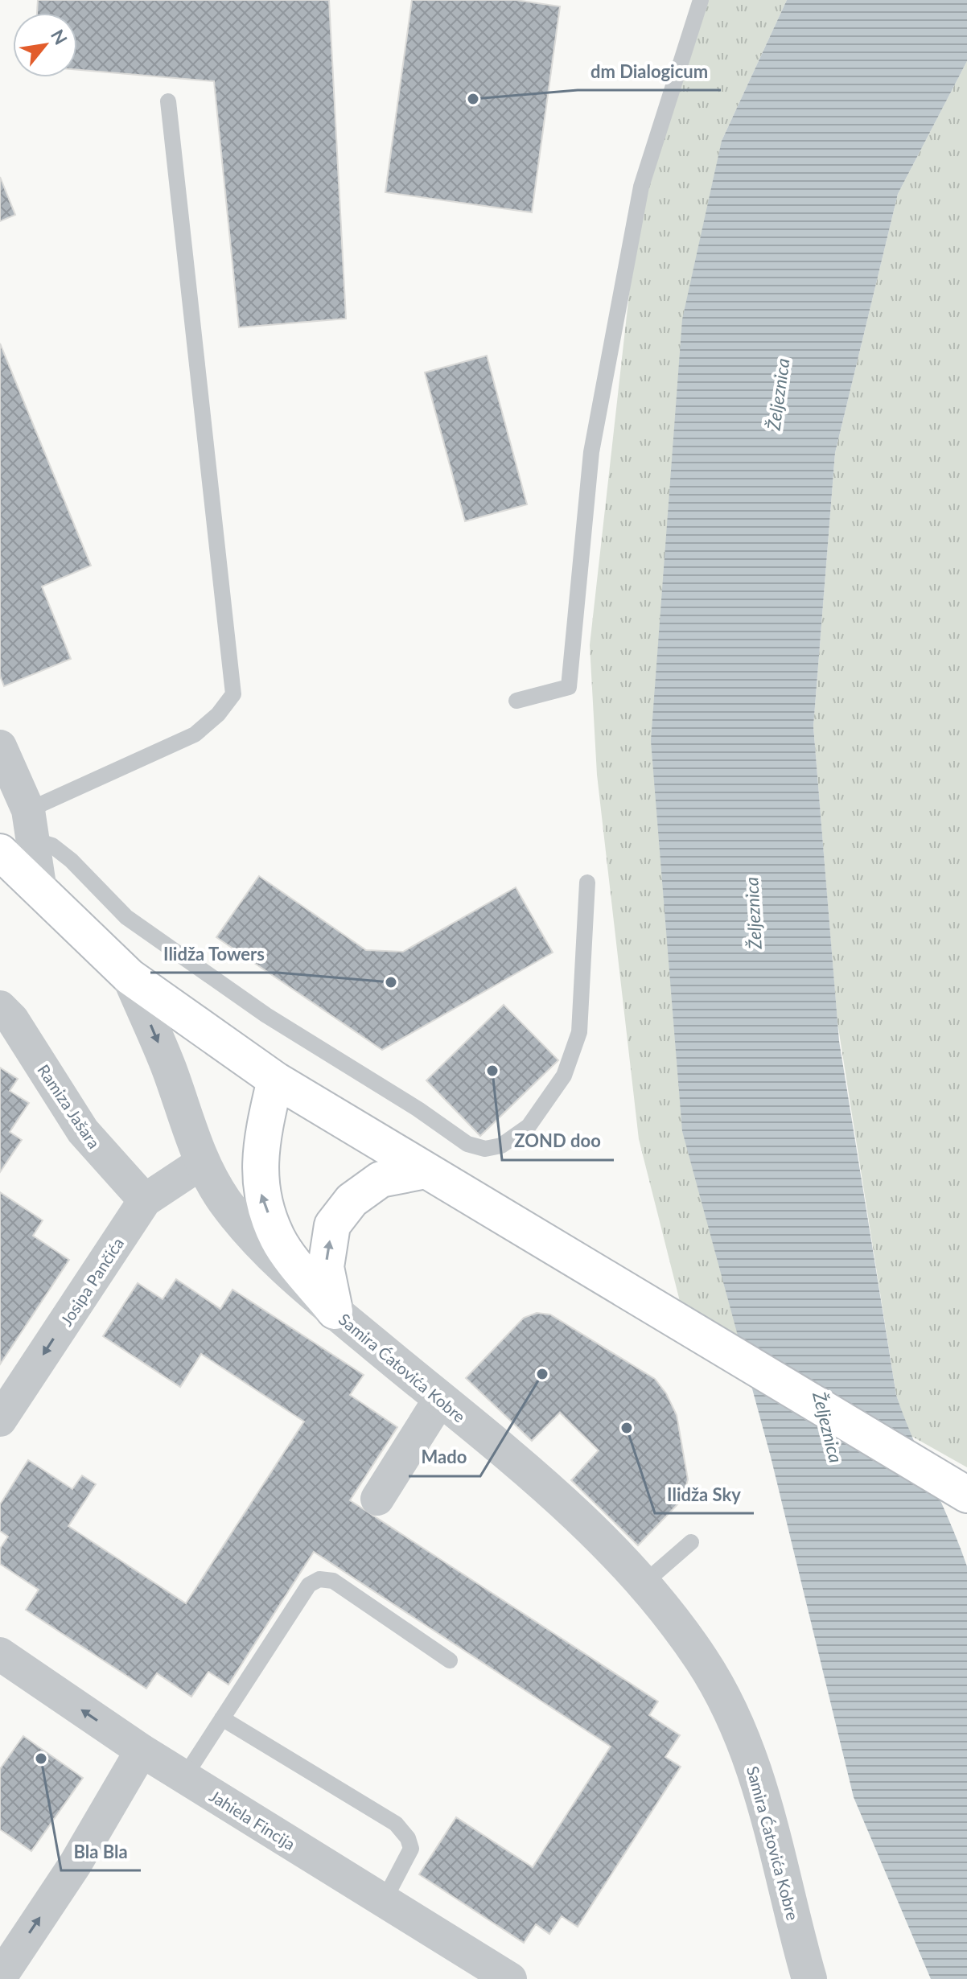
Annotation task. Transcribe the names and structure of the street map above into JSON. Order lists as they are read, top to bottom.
{
  "streets": {
    "main road": ["Samira Ćatovića Kobre"],
    "street": ["Ramiza Jašara", "Josipa Pančića", "Jahiela Fincija"]
  },
  "crossings": [
    ["Ramiza Jašara", "Josipa Pančića"],
    ["Josipa Pančića", "Samira Ćatovića Kobre"]
  ],
  "one_way": ["Josipa Pančića"],
  "water": ["Željeznica"],
  "places": [
    "dm Dialogicum",
    "Ilidža Towers",
    "ZOND doo",
    "Mado",
    "Ilidža Sky",
    "Bla Bla"
  ],
  "north": "top right"
}
